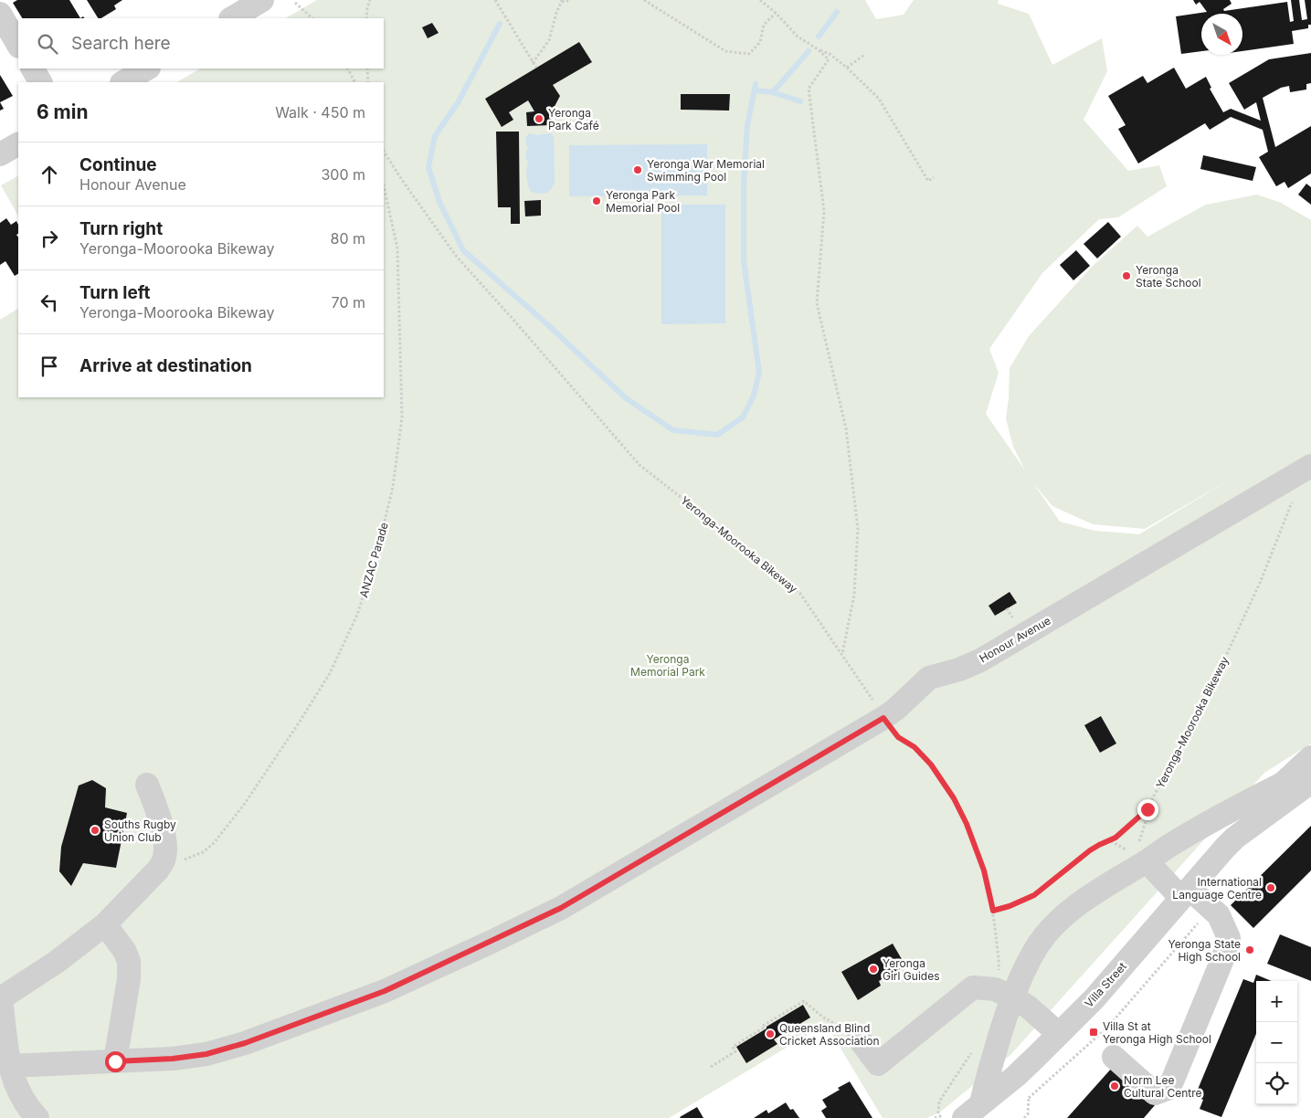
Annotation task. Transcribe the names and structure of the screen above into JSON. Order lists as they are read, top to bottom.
{
  "streets": {
    "street": ["Honour Avenue", "Villa Street"],
    "path": ["Yeronga-Moorooka Bikeway", "ANZAC Parade"]
  },
  "crossings": [
    ["Yeronga-Moorooka Bikeway", "Honour Avenue"]
  ],
  "parks": ["Yeronga Memorial Park"],
  "places": {
    "other": [
      "Yeronga Park Café",
      "Yeronga War Memorial Swimming Pool",
      "Yeronga Park Memorial Pool",
      "Yeronga State School",
      "Souths Rugby Union Club",
      "International Language Centre",
      "Yeronga State High School",
      "Yeronga Girl Guides",
      "Queensland Blind Cricket Association",
      "Norm Lee Cultural Centre"
    ],
    "transit": ["Villa St at Yeronga High School"]
  },
  "north": "bottom right",
  "page": {
    "search": "Search here",
    "heading": ["6 min", "Walk · 450 m"],
    "list": [
      ["Continue", "Honour Avenue", "300 m"],
      ["Turn right", "Yeronga-Moorooka Bikeway", "80 m"],
      ["Turn left", "Yeronga-Moorooka Bikeway", "70 m"],
      "Arrive at destination"
    ],
    "map_buttons": ["+", "−"]
  }
}
